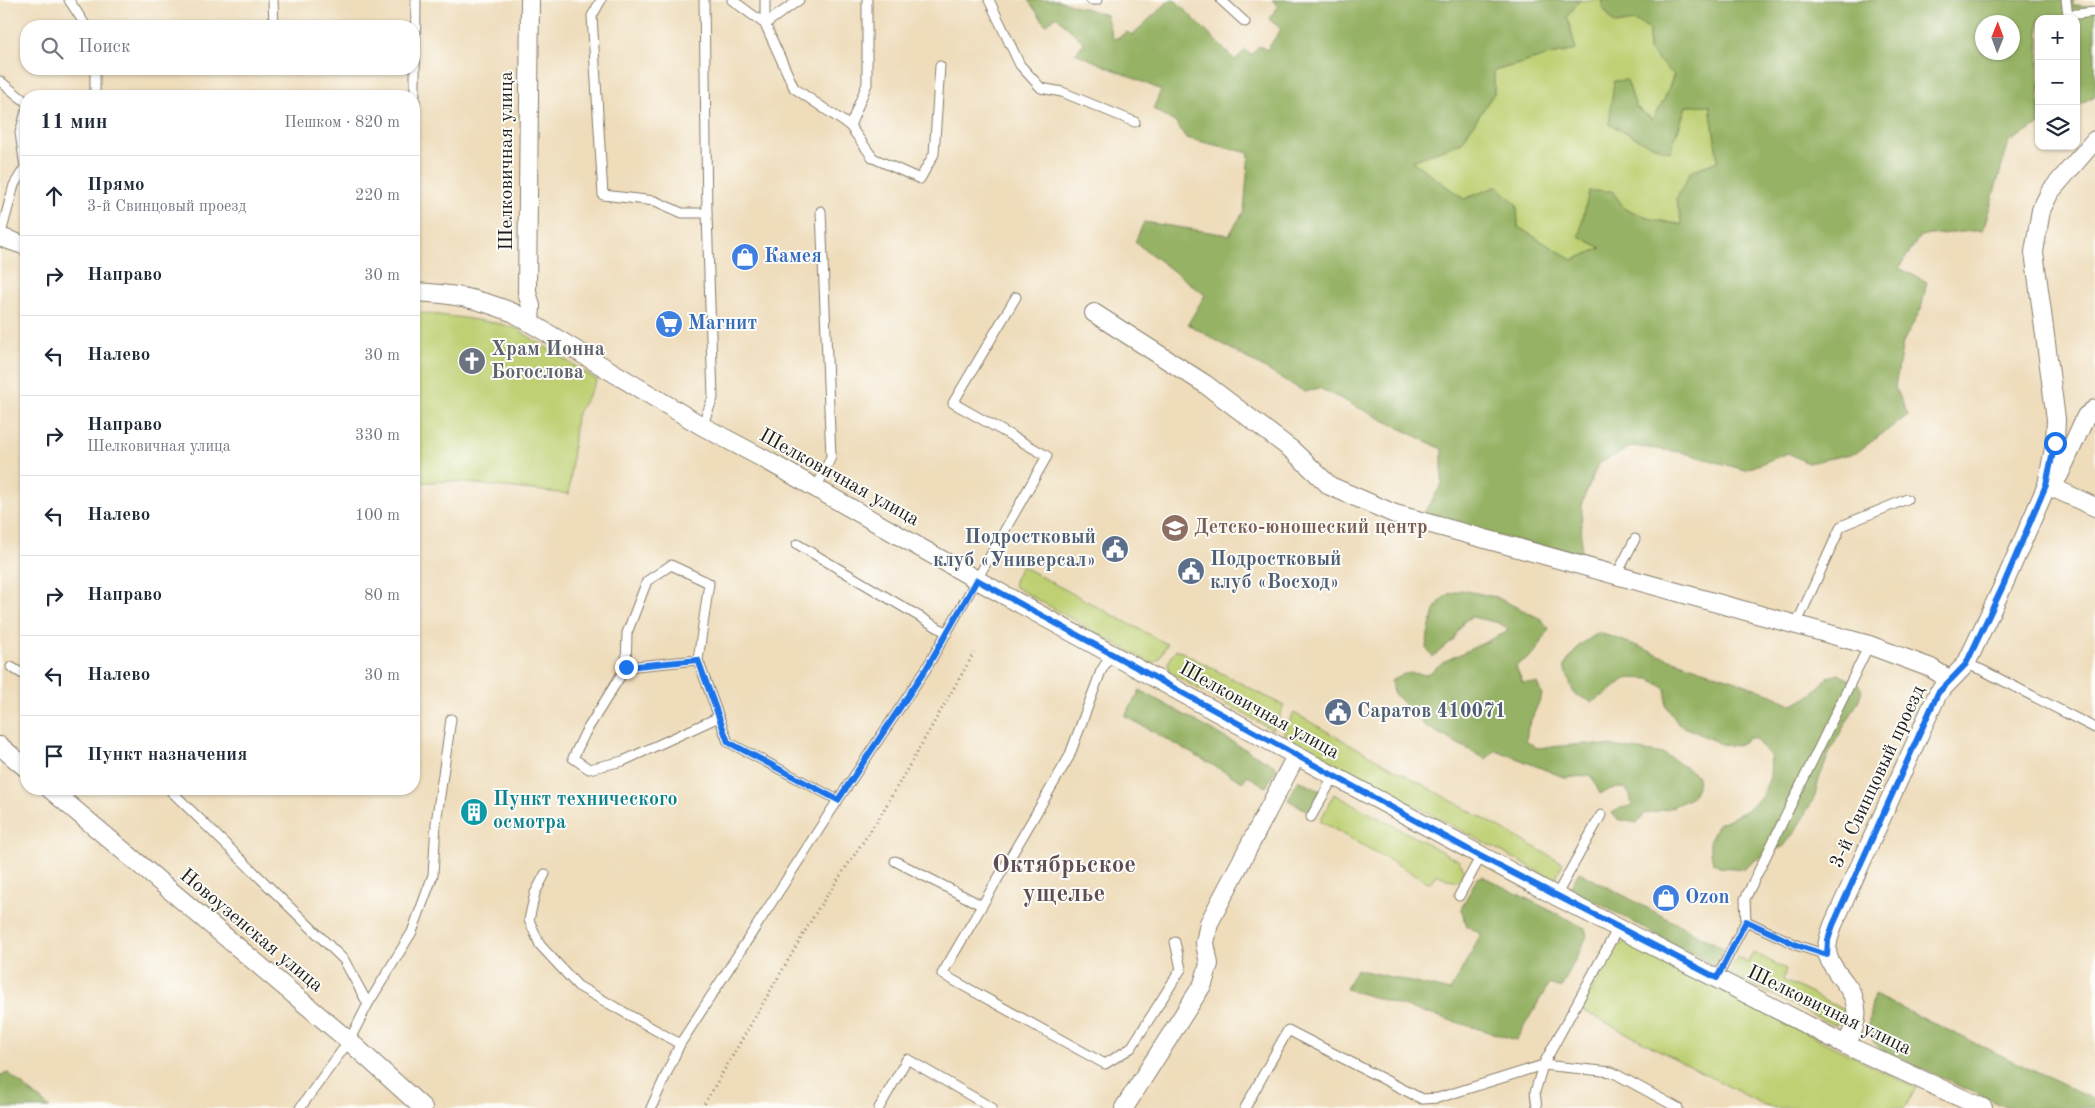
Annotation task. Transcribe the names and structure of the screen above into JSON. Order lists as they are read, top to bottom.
{
  "streets": {
    "street": ["Шелковичная улица", "3-й Свинцовый проезд", "Новоузенская улица"]
  },
  "districts": ["Октябрьское ущелье"],
  "places": {
    "shop": ["Камея", "Ozon"],
    "supermarket": ["Магнит"],
    "church": ["Храм Ионна Богослова"],
    "school or university": ["Детско-юношеский центр"],
    "public building": ["Подростковый клуб «Универсал»", "Подростковый клуб «Восход»", "Саратов 410071"],
    "building": ["Пункт технического осмотра"]
  },
  "north": "top",
  "page": {
    "map_buttons": ["+", "−"],
    "search": "Поиск",
    "heading": ["11 мин", "Пешком · 820 m"],
    "list": [
      ["Прямо", "3-й Свинцовый проезд", "220 m"],
      ["Направо", "30 m"],
      ["Налево", "30 m"],
      ["Направо", "Шелковичная улица", "330 m"],
      ["Налево", "100 m"],
      ["Направо", "80 m"],
      ["Налево", "30 m"],
      "Пункт назначения"
    ]
  }
}
